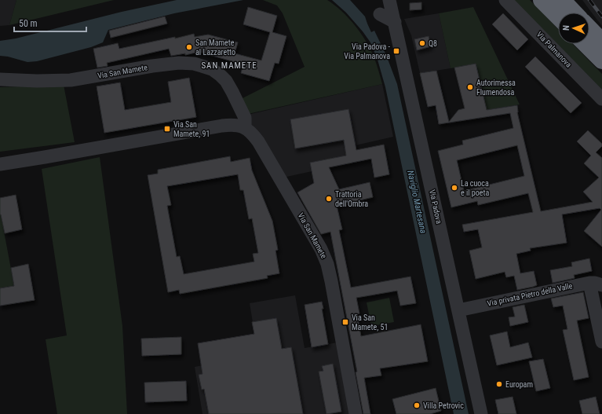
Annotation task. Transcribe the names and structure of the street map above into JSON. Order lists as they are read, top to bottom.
{
  "streets": {
    "street": [
      "Via Palmanova",
      "Via San Mamete",
      "Via Padova",
      "Via privata Pietro della Valle"
    ]
  },
  "crossings": [
    ["Via Padova", "Via privata Pietro della Valle"]
  ],
  "districts": ["SAN MAMETE"],
  "water": ["Naviglio Martesana"],
  "places": {
    "other": [
      "Q8",
      "San Mamete al Lazzaretto",
      "Autorimessa Flumendosa",
      "La cuoca e il poeta",
      "Trattoria dell'Ombra",
      "Europam",
      "Villa Petrovic"
    ],
    "transit": ["Via Padova - Via Palmanova", "Via San Mamete, 91", "Via San Mamete, 51"]
  },
  "scale_bar": "50 m",
  "north": "left"
}
